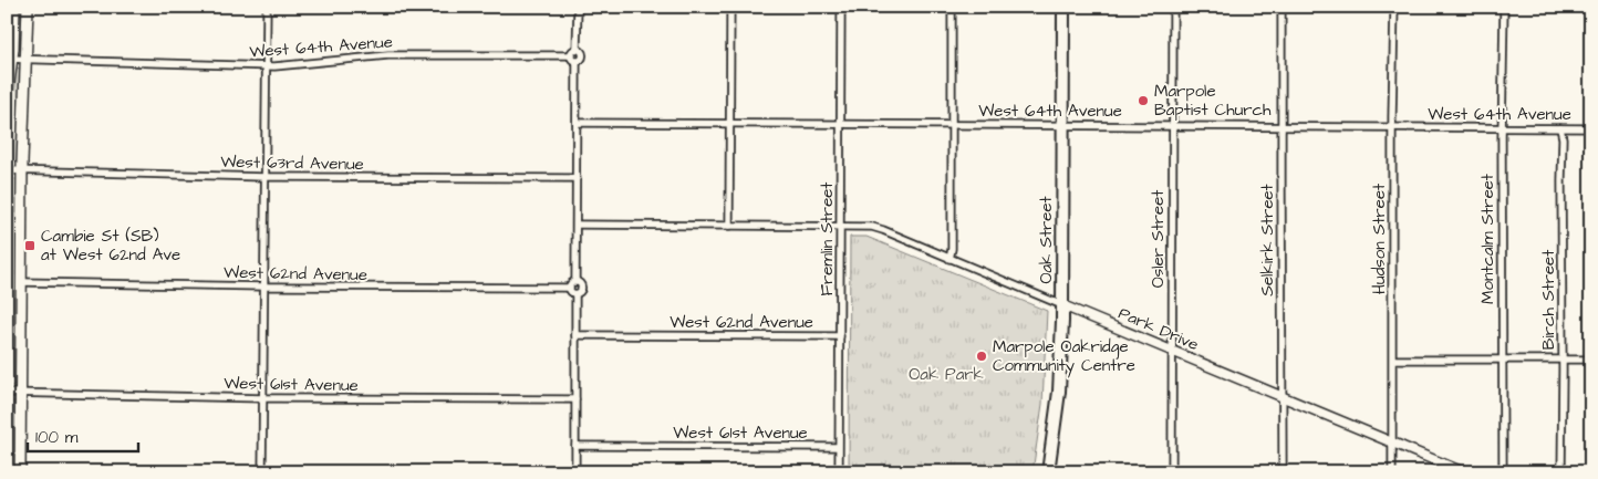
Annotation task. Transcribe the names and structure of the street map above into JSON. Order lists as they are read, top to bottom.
{
  "streets": {
    "main road": ["Oak Street"],
    "street": [
      "West 64th Avenue",
      "West 63rd Avenue",
      "Fremlin Street",
      "Osler Street",
      "Hudson Street",
      "Montcalm Street",
      "Selkirk Street",
      "West 62nd Avenue",
      "Birch Street",
      "Park Drive",
      "West 61st Avenue"
    ]
  },
  "crossings": [
    ["West 64th Avenue", "Fremlin Street"],
    ["West 64th Avenue", "Osler Street"],
    ["West 64th Avenue", "Hudson Street"],
    ["West 64th Avenue", "Montcalm Street"],
    ["West 64th Avenue", "Oak Street"],
    ["West 64th Avenue", "Selkirk Street"],
    ["West 64th Avenue", "Birch Street"],
    ["Fremlin Street", "West 62nd Avenue"],
    ["Fremlin Street", "Park Drive"],
    ["Fremlin Street", "West 61st Avenue"],
    ["Osler Street", "Park Drive"],
    ["Hudson Street", "Park Drive"],
    ["Oak Street", "Park Drive"],
    ["Selkirk Street", "Park Drive"]
  ],
  "parks": ["Oak Park"],
  "places": {
    "other": ["Marpole Baptist Church", "Marpole Oakridge Community Centre"],
    "transit": ["Cambie St (SB) at West 62nd Ave"]
  },
  "scale_bar": "100 m"
}
